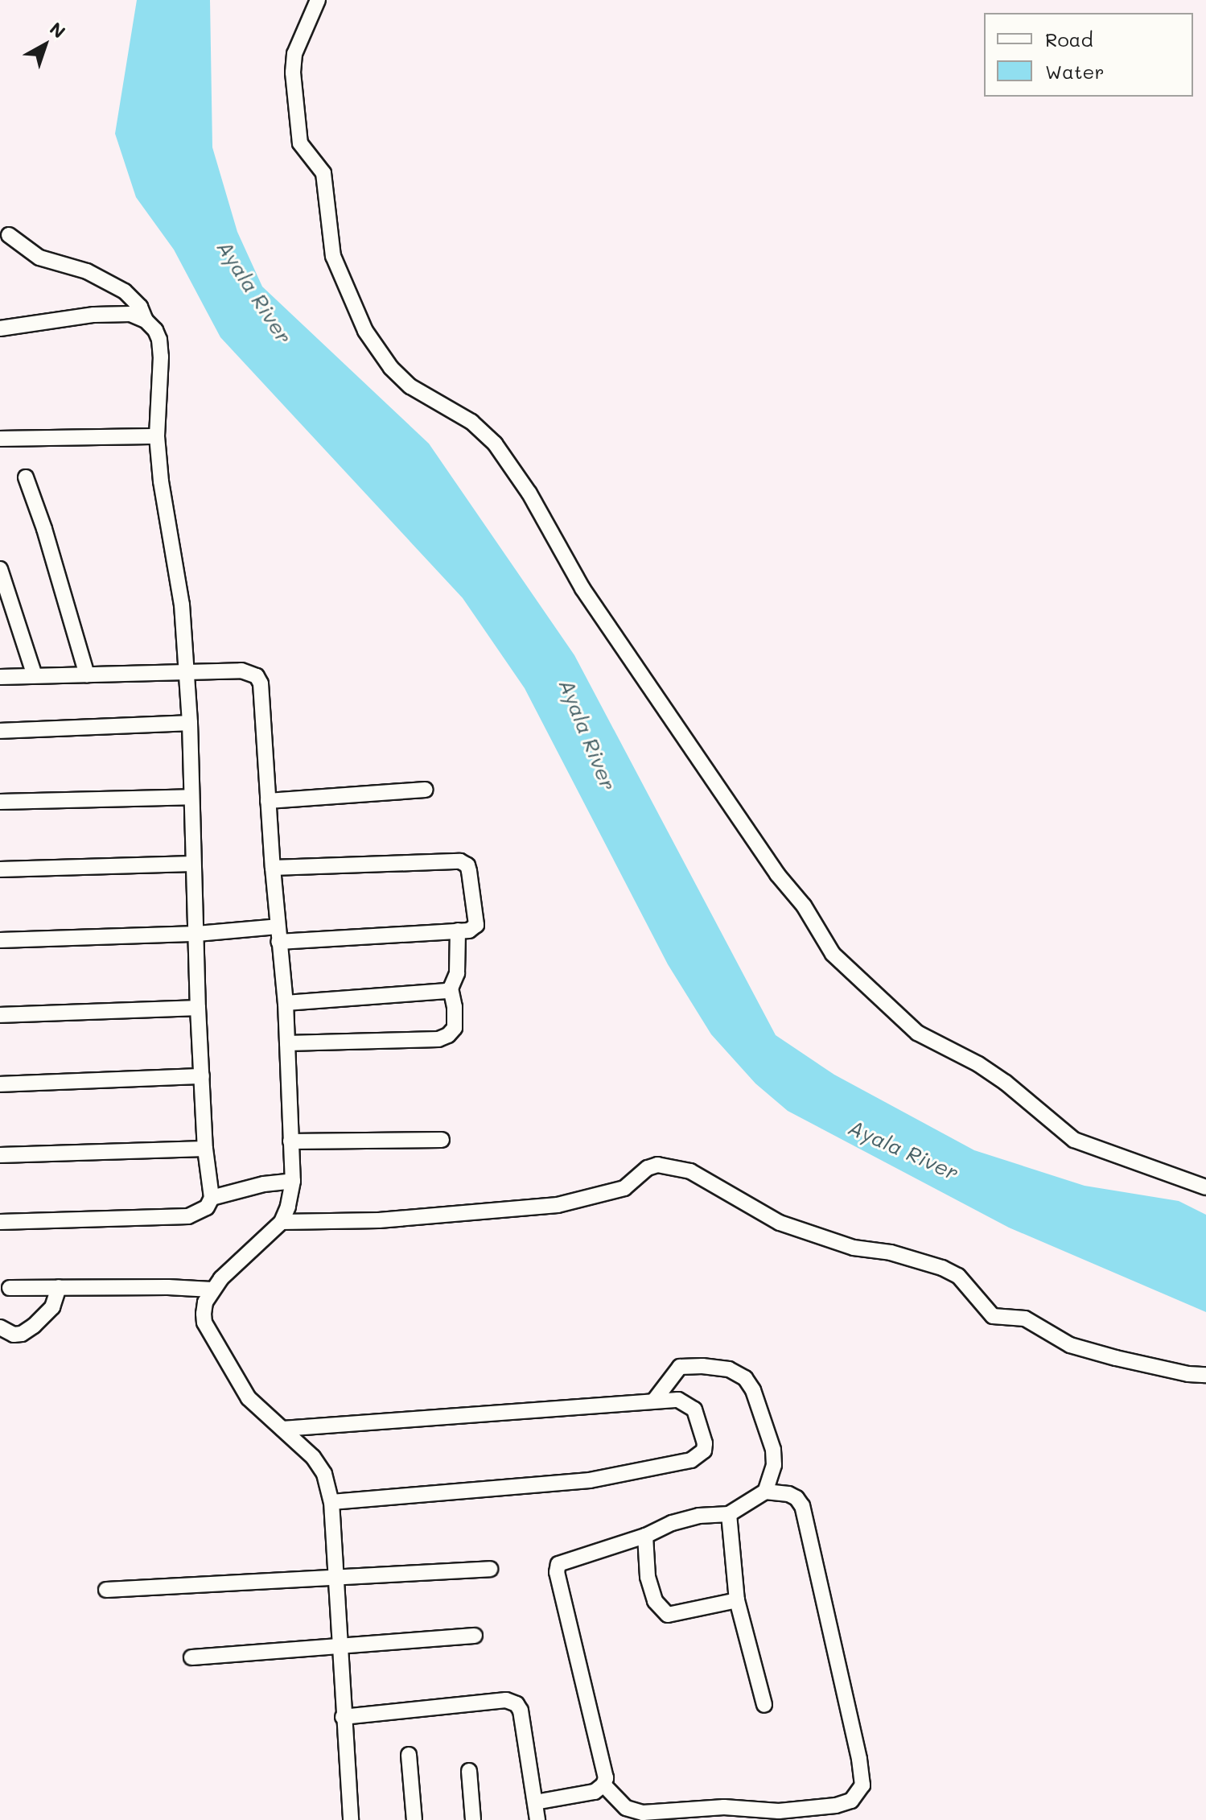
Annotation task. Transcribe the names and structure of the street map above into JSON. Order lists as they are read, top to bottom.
{
  "water": ["Ayala River"],
  "legend": ["Road", "Water"],
  "north": "top right"
}
